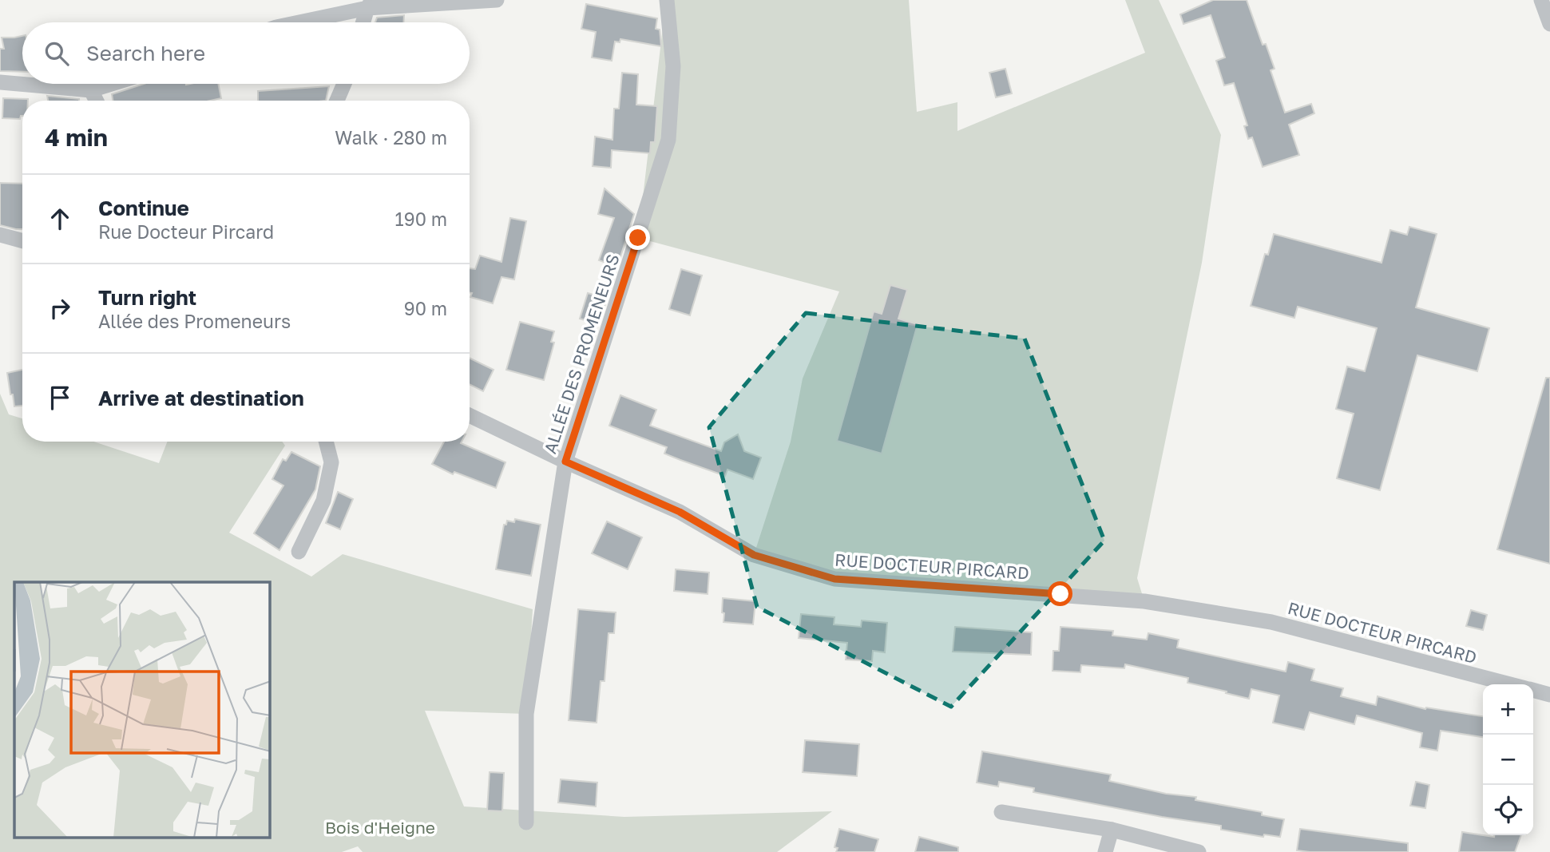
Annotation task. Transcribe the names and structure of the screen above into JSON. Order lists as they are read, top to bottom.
{
  "streets": {
    "street": ["ALLÉE DES PROMENEURS", "RUE DOCTEUR PIRCARD"]
  },
  "crossings": [
    ["ALLÉE DES PROMENEURS", "RUE DOCTEUR PIRCARD"]
  ],
  "parks": ["Bois d'Heigne"],
  "page": {
    "search": "Search here",
    "heading": ["4 min", "Walk · 280 m"],
    "list": [
      ["Continue", "Rue Docteur Pircard", "190 m"],
      ["Turn right", "Allée des Promeneurs", "90 m"],
      "Arrive at destination"
    ],
    "map_buttons": ["+", "−"]
  }
}
